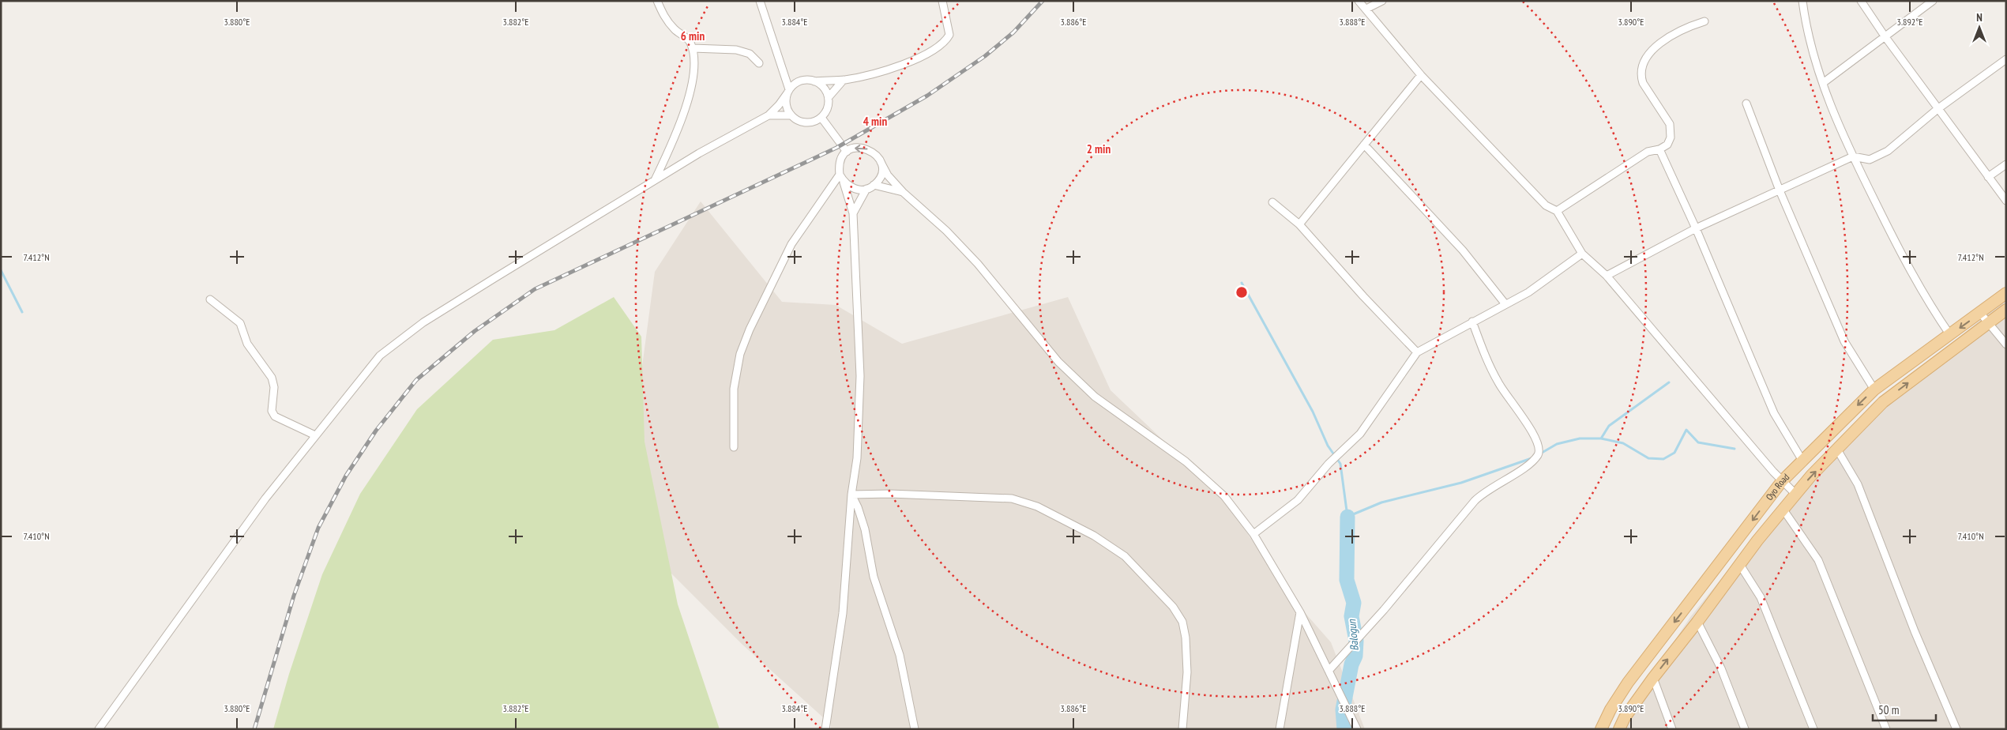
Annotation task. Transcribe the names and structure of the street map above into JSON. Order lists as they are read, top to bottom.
{
  "streets": {
    "main road": ["Oyo Road"]
  },
  "water": ["Balogun"],
  "scale_bar": "50 m",
  "north": "top",
  "coordinates": [
    "3.880°E",
    "3.882°E",
    "3.884°E",
    "3.886°E",
    "3.888°E",
    "3.890°E",
    "3.892°E",
    "7.412°N",
    "7.410°N"
  ],
  "rings": ["6 min", "4 min", "2 min"]
}
